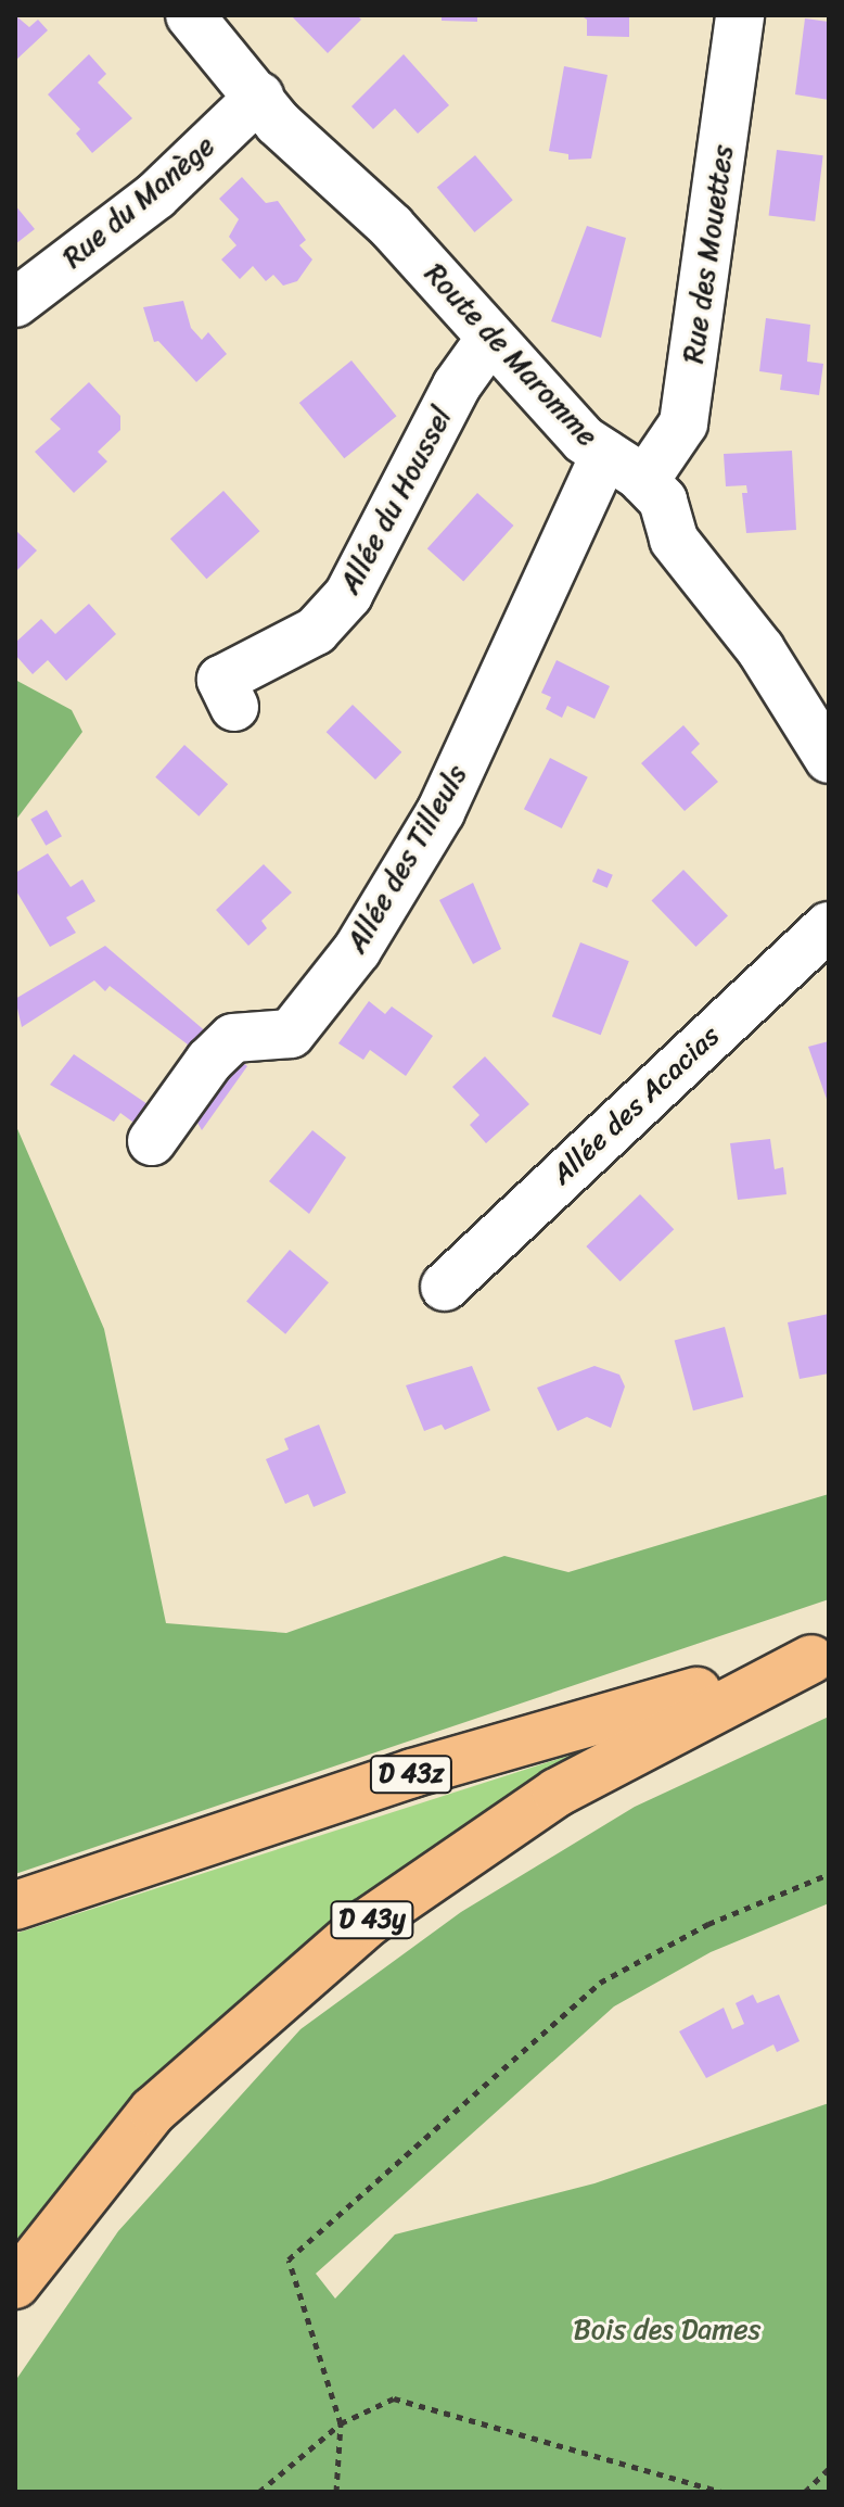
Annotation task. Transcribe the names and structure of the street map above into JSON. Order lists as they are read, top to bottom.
{
  "streets": {
    "highway": ["D 43z", "D 43y"],
    "street": [
      "Rue du Manège",
      "Rue des Mouettes",
      "Route de Maromme",
      "Allée du Houssel",
      "Allée des Tilleuls",
      "Allée des Acacias"
    ]
  },
  "crossings": [
    ["Rue du Manège", "Route de Maromme"],
    ["Rue des Mouettes", "Route de Maromme"],
    ["Route de Maromme", "Allée du Houssel"],
    ["Route de Maromme", "Allée des Tilleuls"],
    ["D 43z", "D 43y"]
  ],
  "parks": ["Bois des Dames"]
}
